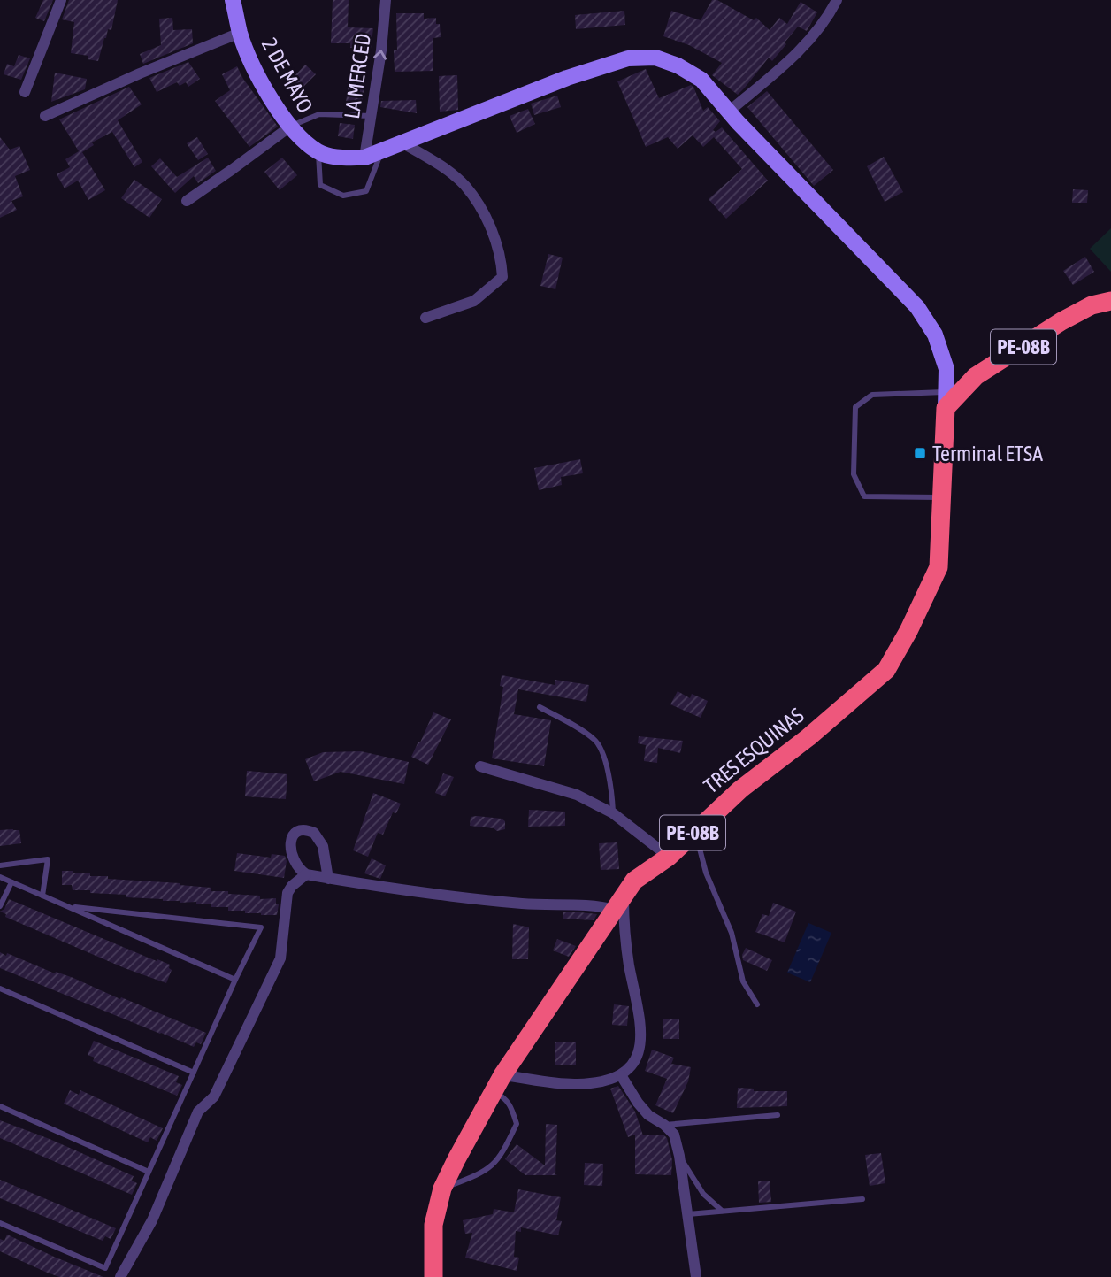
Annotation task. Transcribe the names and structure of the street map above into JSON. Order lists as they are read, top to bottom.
{
  "streets": {
    "highway": ["PE-08B", "TRES ESQUINAS"],
    "main road": ["2 DE MAYO"],
    "street": ["LA MERCED"]
  },
  "crossings": [
    ["PE-08B", "TRES ESQUINAS"]
  ],
  "one_way": ["LA MERCED"],
  "places": {
    "transit": ["Terminal ETSA"]
  }
}
